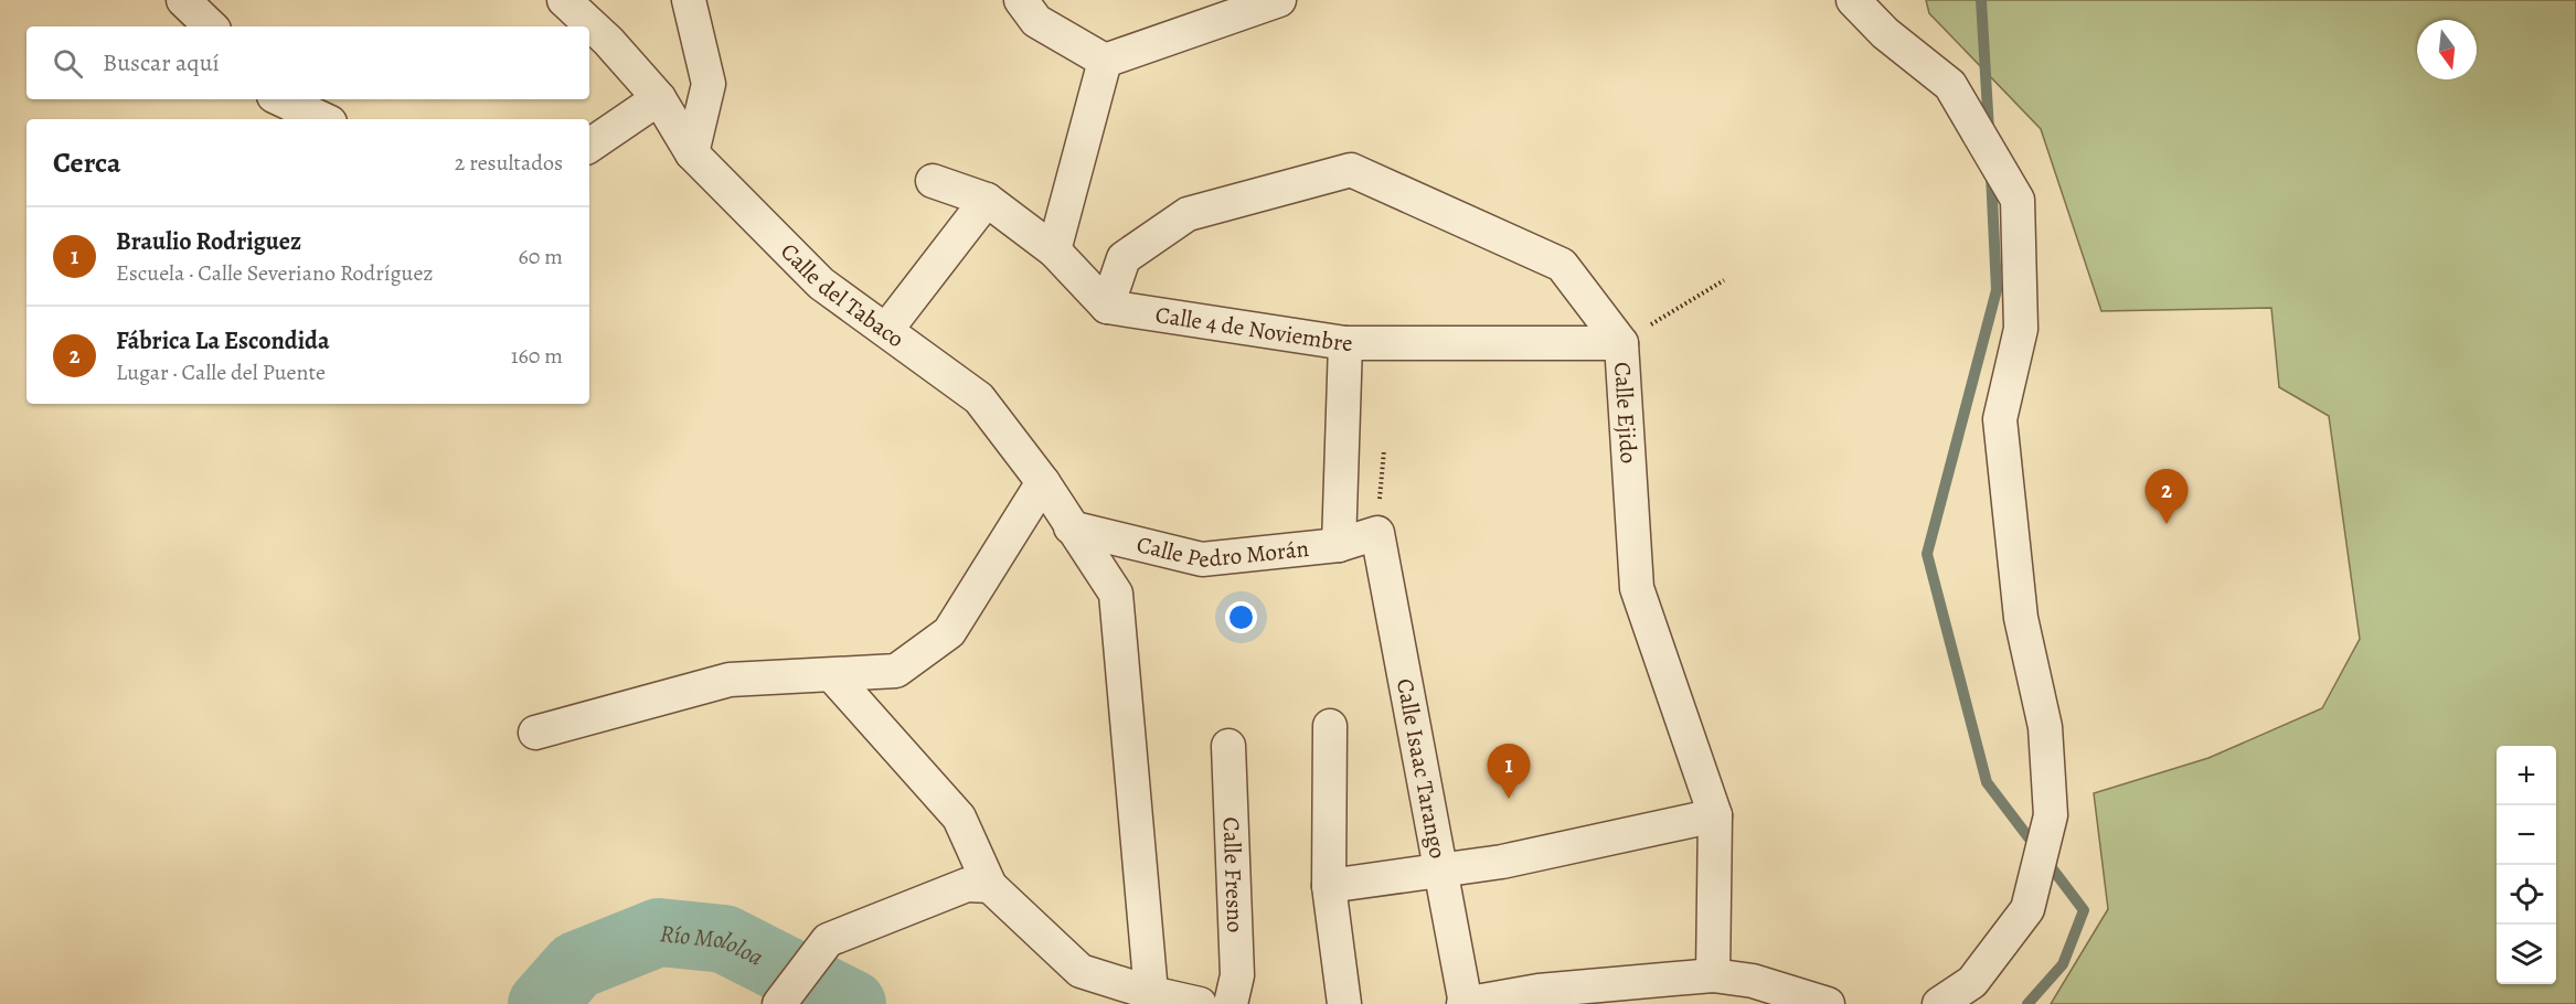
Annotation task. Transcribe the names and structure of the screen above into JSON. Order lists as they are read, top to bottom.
{
  "streets": {
    "street": [
      "Calle del Tabaco",
      "Calle 4 de Noviembre",
      "Calle Ejido",
      "Calle Pedro Morán",
      "Calle Isaac Tarango",
      "Calle Fresno"
    ]
  },
  "crossings": [
    ["Calle del Tabaco", "Calle Pedro Morán"],
    ["Calle 4 de Noviembre", "Calle Ejido"],
    ["Calle Pedro Morán", "Calle Isaac Tarango"]
  ],
  "water": ["Río Mololoa"],
  "north": "bottom",
  "page": {
    "search": "Buscar aquí",
    "heading": ["Cerca", "2 resultados"],
    "list": [
      {
        "mark": "1",
        "name": "Braulio Rodriguez",
        "note": "Escuela · Calle Severiano Rodríguez",
        "value": "60 m"
      },
      {
        "mark": "2",
        "name": "Fábrica La Escondida",
        "note": "Lugar · Calle del Puente",
        "value": "160 m"
      }
    ],
    "pins": ["2", "1"],
    "map_buttons": ["+", "−"]
  }
}
